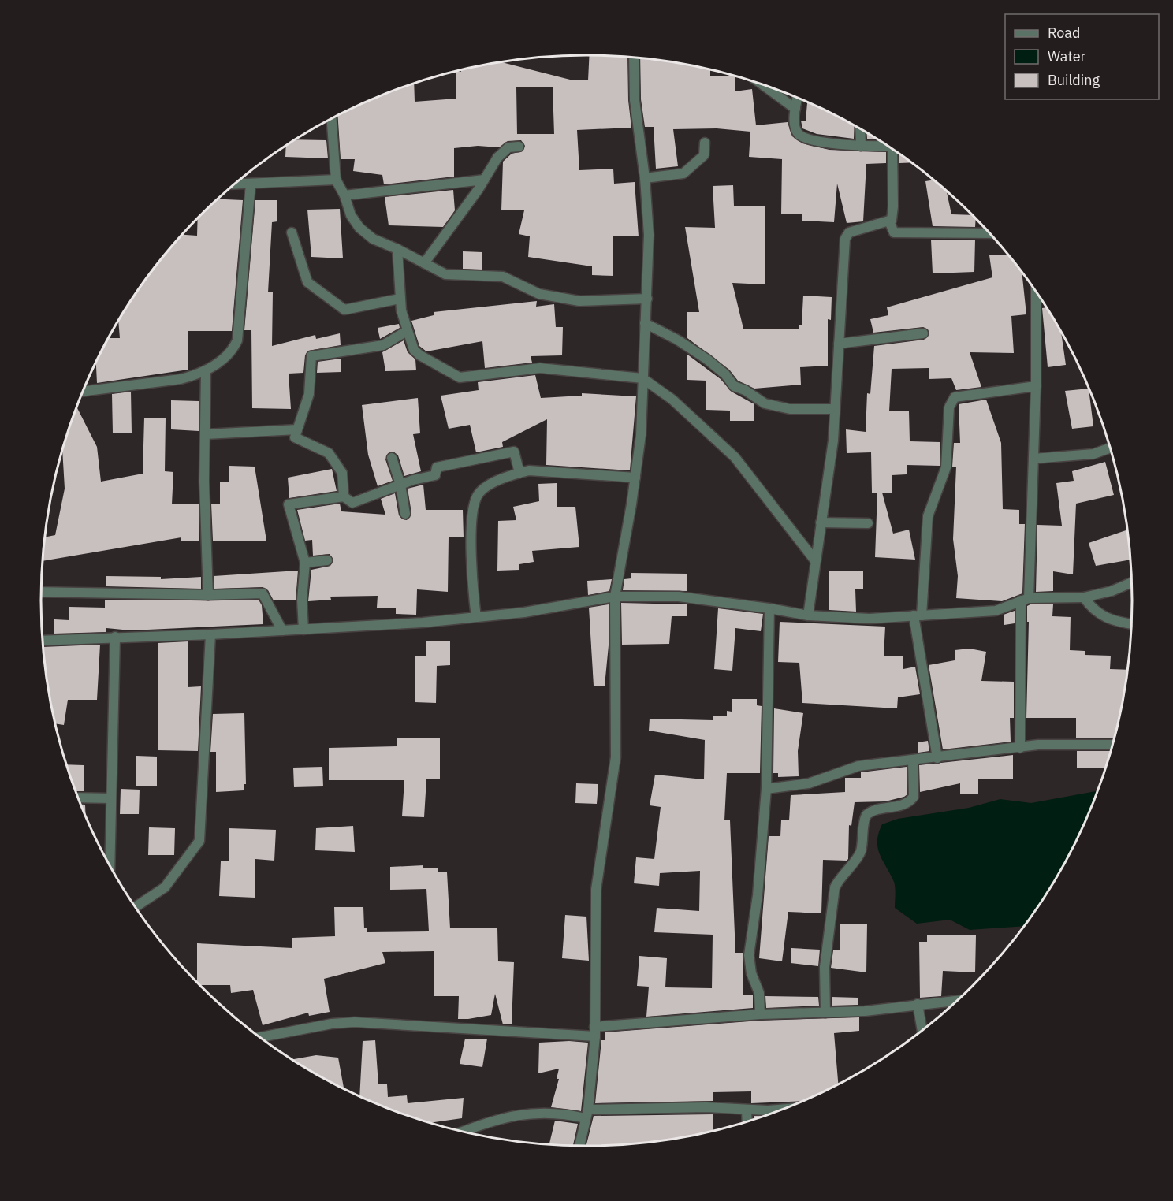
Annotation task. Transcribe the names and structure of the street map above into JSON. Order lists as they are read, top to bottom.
{
  "legend": ["Road", "Water", "Building"]
}
